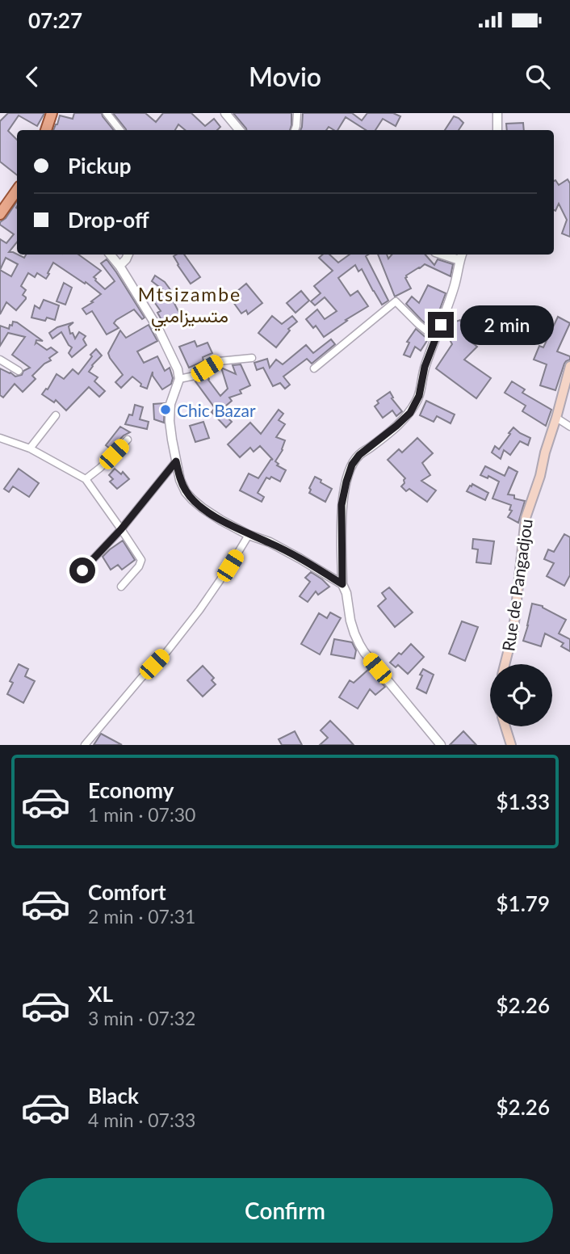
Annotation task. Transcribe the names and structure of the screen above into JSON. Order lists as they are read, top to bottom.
{
  "streets": {
    "main road": ["Rue de Pangadjou"]
  },
  "districts": ["Mtsizambe متسيزامبي"],
  "places": ["Chic Bazar"],
  "page": {
    "status": "07:27",
    "header": "Movio",
    "banner": ["Pickup", "Drop-off"],
    "bubble": "2 min",
    "list": [
      {
        "name": "Economy",
        "note": "1 min · 07:30",
        "value": "$1.33"
      },
      {
        "name": "Comfort",
        "note": "2 min · 07:31",
        "value": "$1.79"
      },
      {
        "name": "XL",
        "note": "3 min · 07:32",
        "value": "$2.26"
      },
      {
        "name": "Black",
        "note": "4 min · 07:33",
        "value": "$2.26"
      }
    ],
    "buttons": "Confirm"
  }
}
